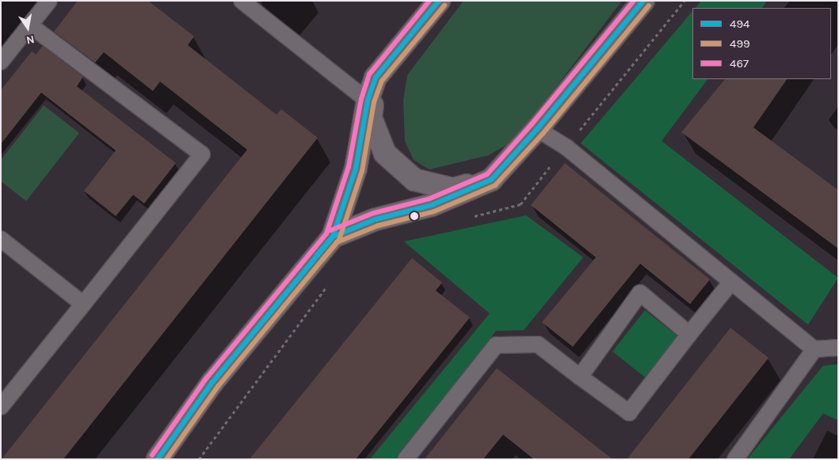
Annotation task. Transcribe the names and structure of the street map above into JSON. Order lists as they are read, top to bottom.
{
  "lines": ["transit line 494", "transit line 467", "transit line 499"],
  "legend": ["494", "499", "467"],
  "north": "bottom"
}
